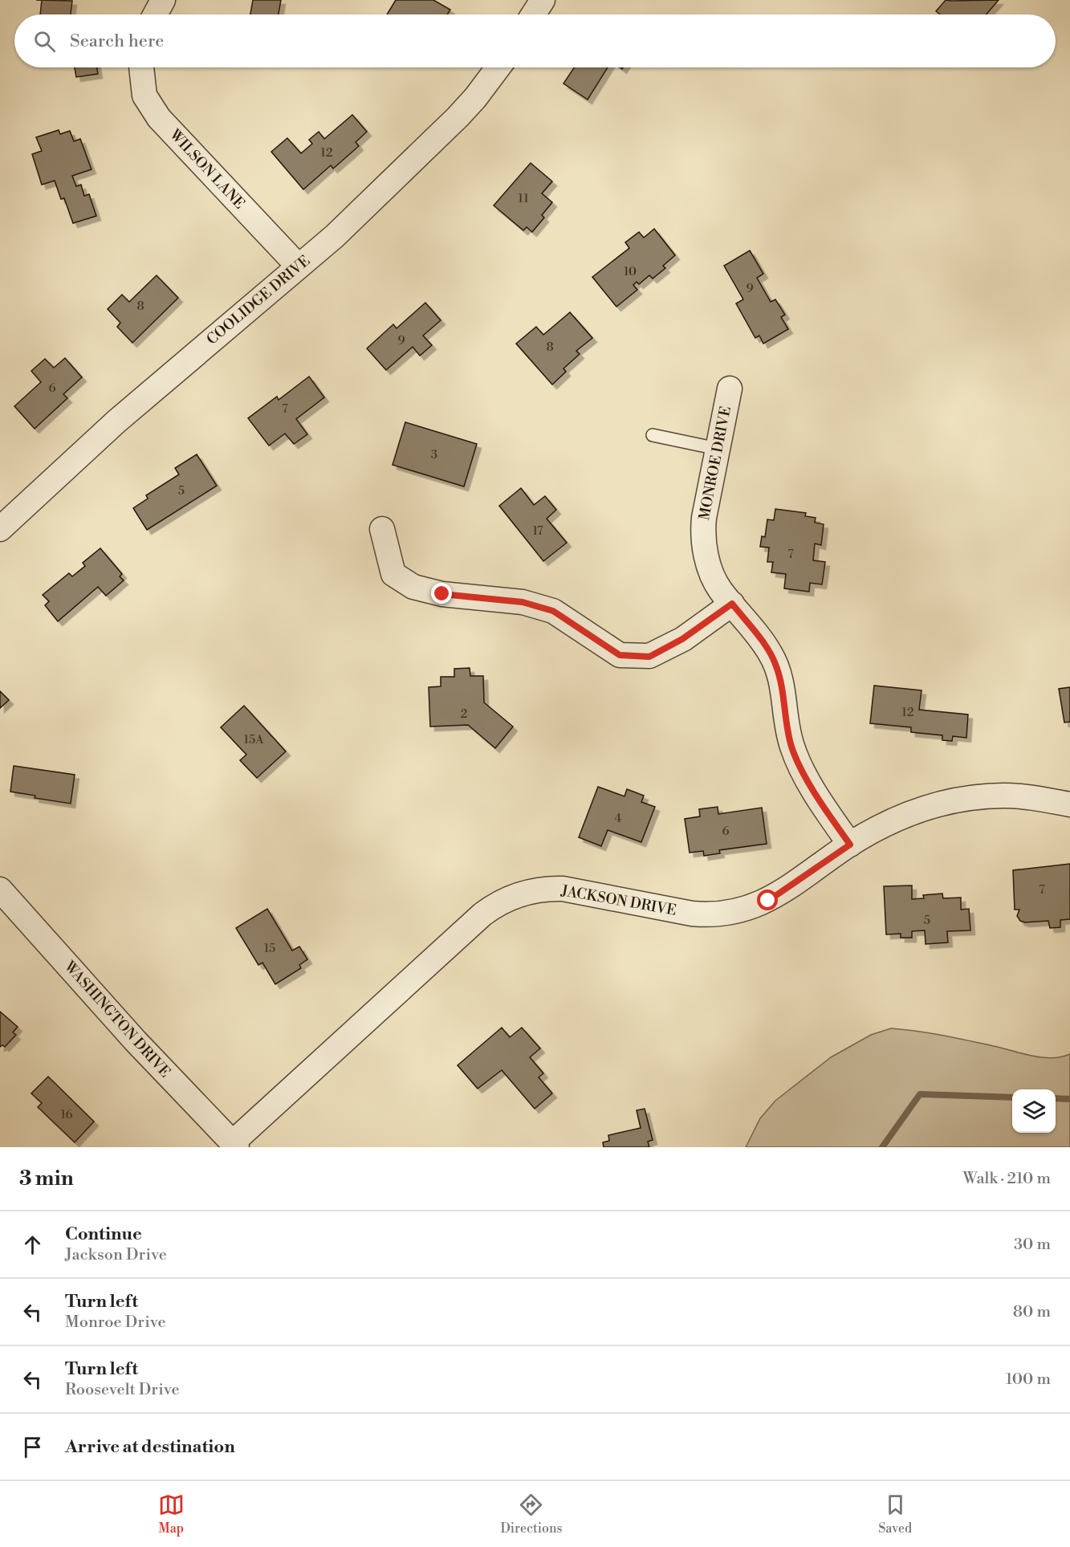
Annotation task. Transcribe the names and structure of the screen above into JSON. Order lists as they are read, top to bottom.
{
  "streets": {
    "street": [
      "WILSON LANE",
      "COOLIDGE DRIVE",
      "MONROE DRIVE",
      "JACKSON DRIVE",
      "WASHINGTON DRIVE"
    ]
  },
  "crossings": [
    ["WILSON LANE", "COOLIDGE DRIVE"],
    ["MONROE DRIVE", "JACKSON DRIVE"],
    ["JACKSON DRIVE", "WASHINGTON DRIVE"]
  ],
  "house_numbers": [
    "12",
    "11",
    "10",
    "9",
    "8",
    "9",
    "8",
    "6",
    "7",
    "3",
    "5",
    "17",
    "7",
    "12",
    "2",
    "15A",
    "4",
    "6",
    "7",
    "5",
    "15",
    "16"
  ],
  "page": {
    "search": "Search here",
    "heading": ["3 min", "Walk · 210 m"],
    "list": [
      ["Continue", "Jackson Drive", "30 m"],
      ["Turn left", "Monroe Drive", "80 m"],
      ["Turn left", "Roosevelt Drive", "100 m"],
      "Arrive at destination"
    ],
    "nav": ["Map", "Directions", "Saved"]
  }
}
